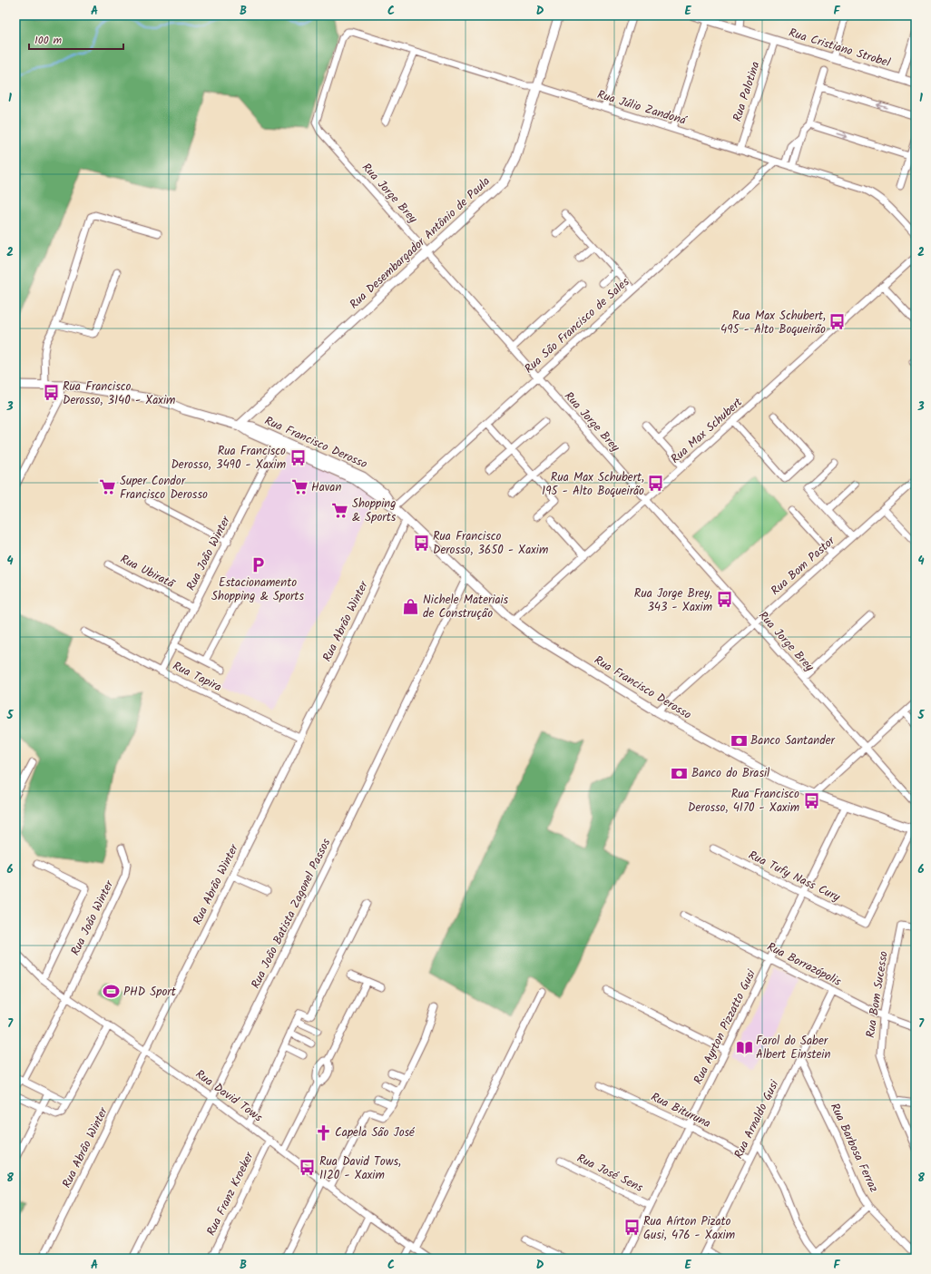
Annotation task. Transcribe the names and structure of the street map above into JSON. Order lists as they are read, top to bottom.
{
  "streets": {
    "main road": ["Rua Cristiano Strobel", "Rua Desembargador Antônio de Paula", "Rua Francisco Derosso"],
    "street": [
      "Rua Palotina",
      "Rua Júlio Zandoná",
      "Rua Jorge Brey",
      "Rua São Francisco de Sales",
      "Rua Max Schubert",
      "Rua João Winter",
      "Rua Bom Pastor",
      "Rua Ubiratã",
      "Rua Abrão Winter",
      "Rua Tapira",
      "Rua Tufy Nass Cury",
      "Rua João Batista Zagonel Passos",
      "Rua Borrazópolis",
      "Rua Bom Sucesso",
      "Rua Ayrton Pizzatto Gusi",
      "Rua David Tows",
      "Rua Bituruna",
      "Rua Arnaldo Gusi",
      "Rua Barbosa Ferraz",
      "Rua José Sens",
      "Rua Franz Kroeker"
    ]
  },
  "crossings": [
    ["Rua Cristiano Strobel", "Rua Palotina"],
    ["Rua Palotina", "Rua Júlio Zandoná"],
    ["Rua Júlio Zandoná", "Rua Jorge Brey"],
    ["Rua Júlio Zandoná", "Rua Desembargador Antônio de Paula"],
    ["Rua Júlio Zandoná", "Rua São Francisco de Sales"],
    ["Rua Jorge Brey", "Rua Desembargador Antônio de Paula"],
    ["Rua Jorge Brey", "Rua São Francisco de Sales"],
    ["Rua Jorge Brey", "Rua Max Schubert"],
    ["Rua Jorge Brey", "Rua Bom Pastor"],
    ["Rua Desembargador Antônio de Paula", "Rua Francisco Derosso"],
    ["Rua São Francisco de Sales", "Rua Francisco Derosso"],
    ["Rua Max Schubert", "Rua Francisco Derosso"],
    ["Rua Francisco Derosso", "Rua João Winter"],
    ["Rua Francisco Derosso", "Rua Bom Pastor"],
    ["Rua Francisco Derosso", "Rua Abrão Winter"],
    ["Rua Francisco Derosso", "Rua Tufy Nass Cury"],
    ["Rua Francisco Derosso", "Rua João Batista Zagonel Passos"],
    ["Rua Francisco Derosso", "Rua Ayrton Pizzatto Gusi"],
    ["Rua João Winter", "Rua Ubiratã"],
    ["Rua João Winter", "Rua Tapira"],
    ["Rua João Winter", "Rua David Tows"],
    ["Rua Abrão Winter", "Rua Tapira"],
    ["Rua Abrão Winter", "Rua David Tows"],
    ["Rua Tufy Nass Cury", "Rua Ayrton Pizzatto Gusi"],
    ["Rua João Batista Zagonel Passos", "Rua David Tows"],
    ["Rua Borrazópolis", "Rua Bom Sucesso"],
    ["Rua Borrazópolis", "Rua Ayrton Pizzatto Gusi"],
    ["Rua Borrazópolis", "Rua Arnaldo Gusi"],
    ["Rua Ayrton Pizzatto Gusi", "Rua Bituruna"],
    ["Rua Ayrton Pizzatto Gusi", "Rua José Sens"],
    ["Rua David Tows", "Rua Franz Kroeker"],
    ["Rua Bituruna", "Rua Arnaldo Gusi"],
    ["Rua Arnaldo Gusi", "Rua Barbosa Ferraz"]
  ],
  "places": {
    "bus stop": [
      "Rua Max Schubert, 495 - Alto Boqueirão",
      "Rua Francisco Derosso, 3140 - Xaxim",
      "Rua Francisco Derosso, 3490 - Xaxim",
      "Rua Max Schubert, 195 - Alto Boqueirão",
      "Rua Francisco Derosso, 3650 - Xaxim",
      "Rua Jorge Brey, 343 - Xaxim",
      "Rua Francisco Derosso, 4170 - Xaxim",
      "Rua David Tows, 1120 - Xaxim",
      "Rua Aírton Pizato Gusi, 476 - Xaxim"
    ],
    "supermarket": ["Super Condor Francisco Derosso", "Havan", "Shopping & Sports"],
    "parking": ["Estacionamento Shopping & Sports"],
    "shop": ["Nichele Materiais de Construção"],
    "bank": ["Banco Santander", "Banco do Brasil"],
    "sports": ["PHD Sport"],
    "library": ["Farol do Saber Albert Einstein"],
    "church": ["Capela São José"]
  },
  "scale_bar": "100 m",
  "grid": {
    "columns": [
      "A",
      "B",
      "C",
      "D",
      "E",
      "F"
    ],
    "rows": [
      "1",
      "2",
      "3",
      "4",
      "5",
      "6",
      "7",
      "8"
    ]
  }
}
